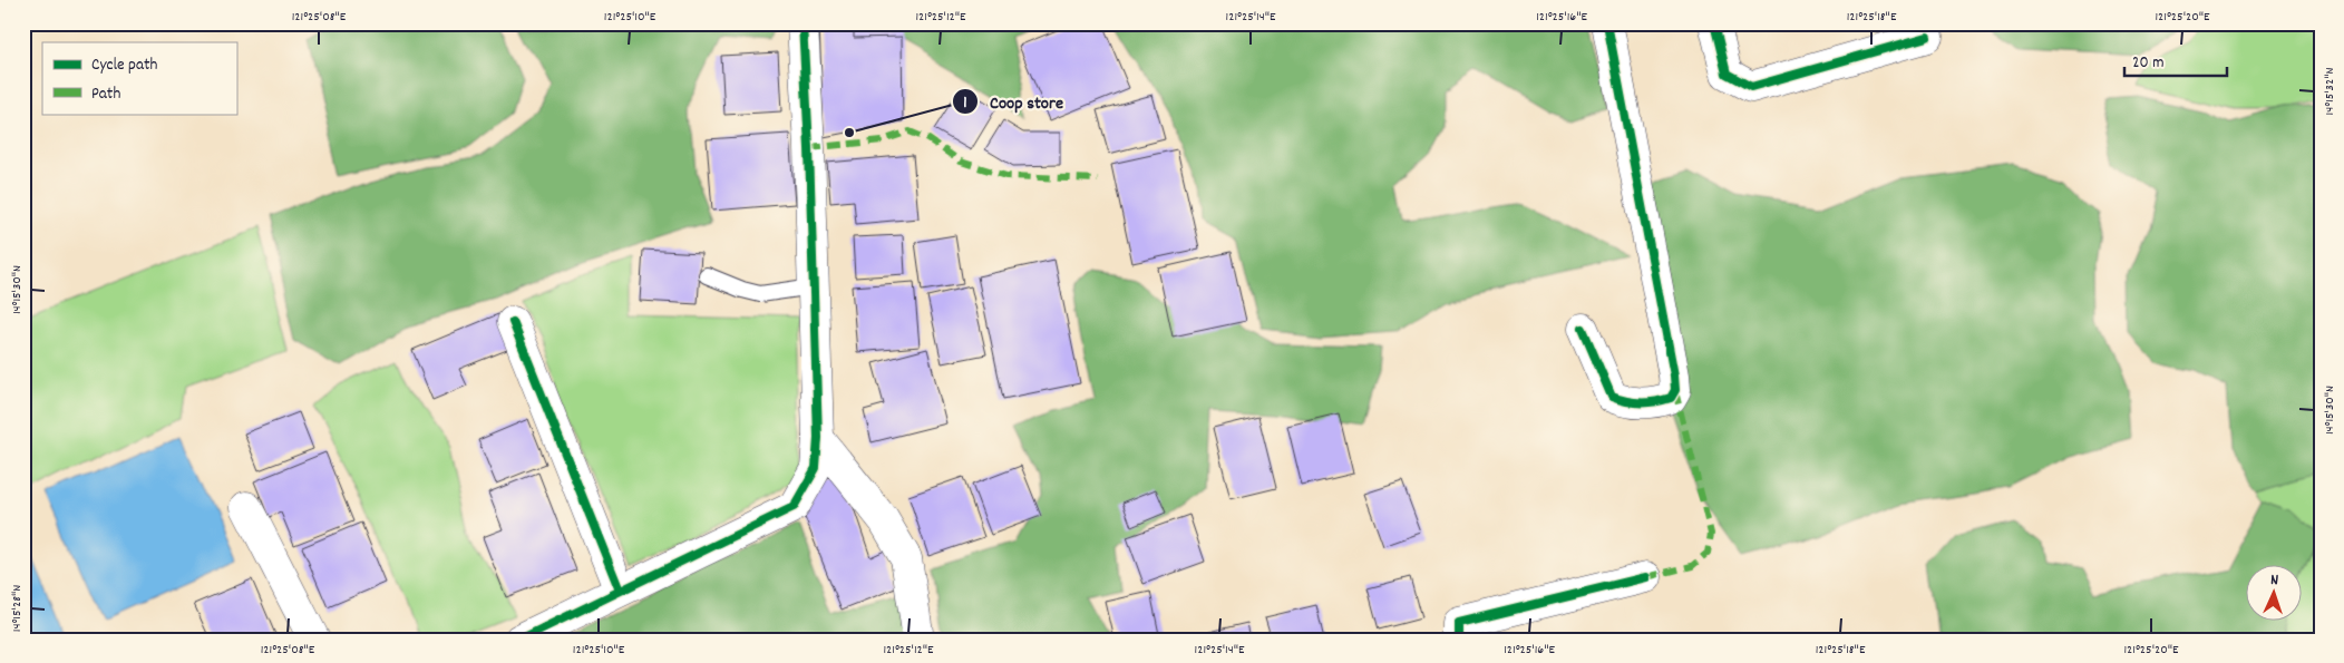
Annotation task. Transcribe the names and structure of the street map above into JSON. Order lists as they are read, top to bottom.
{
  "places": ["Coop store"],
  "legend": ["Cycle path", "Path"],
  "scale_bar": "20 m",
  "north": "top",
  "coordinates": [
    "121°25'08\"E",
    "121°25'10\"E",
    "121°25'12\"E",
    "121°25'14\"E",
    "121°25'16\"E",
    "121°25'18\"E",
    "121°25'20\"E",
    "14°15'32\"N",
    "14°15'30\"N",
    "14°15'28\"N"
  ]
}
